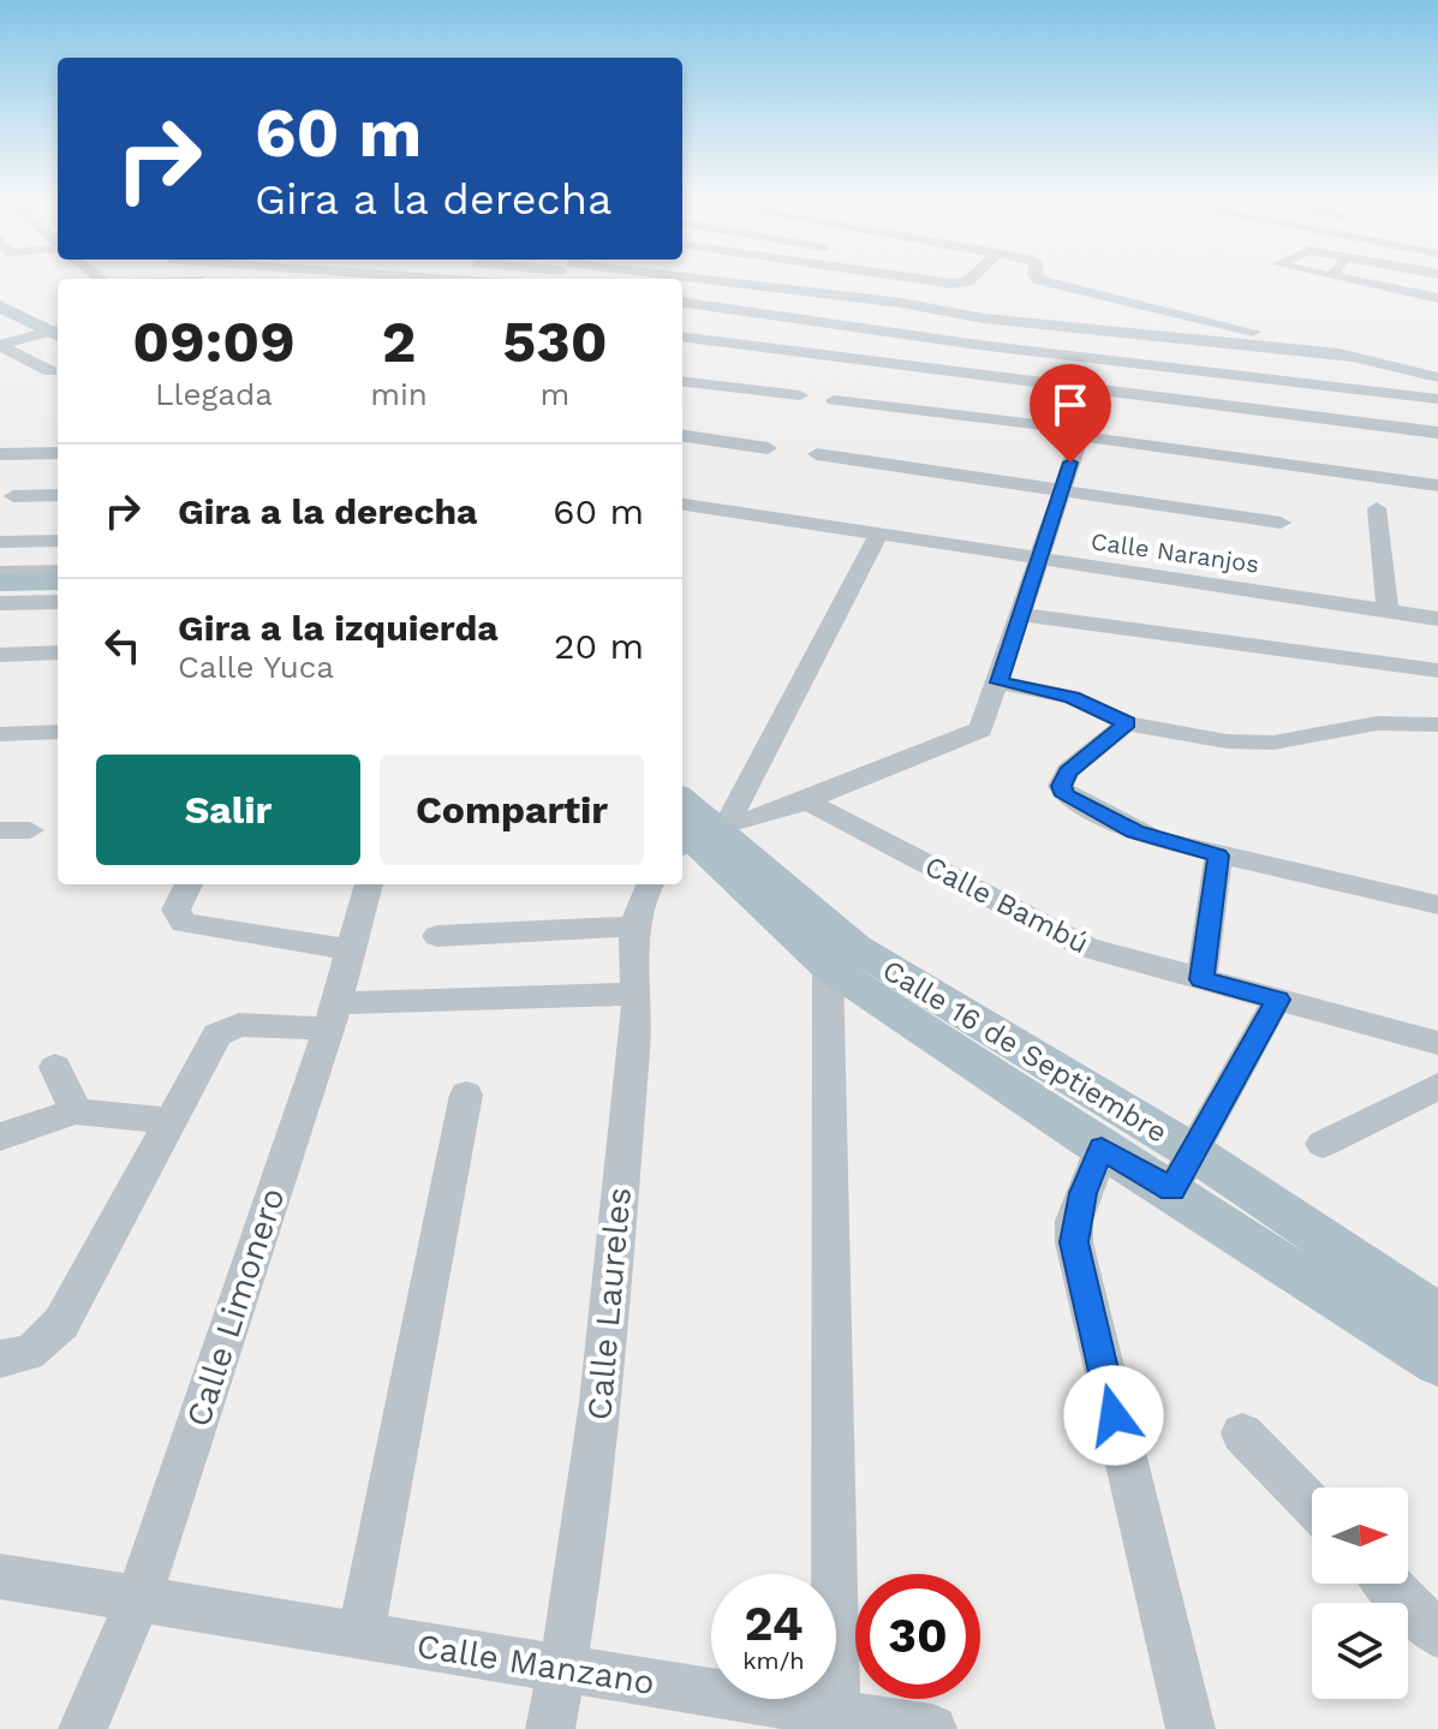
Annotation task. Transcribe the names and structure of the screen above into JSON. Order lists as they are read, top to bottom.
{
  "streets": {
    "main road": ["Calle 16 de Septiembre"],
    "street": [
      "Calle Naranjos",
      "Calle Bambú",
      "Calle Laureles",
      "Calle Limonero",
      "Calle Manzano"
    ]
  },
  "crossings": [
    ["Calle Laureles", "Calle Manzano"],
    ["Calle Limonero", "Calle Manzano"]
  ],
  "north": "right",
  "page": {
    "turn": ["60 m", "Gira a la derecha"],
    "eta": [
      "09:09",
      "Llegada",
      "2",
      "min",
      "530",
      "m"
    ],
    "list": [
      {
        "name": "Gira a la derecha",
        "value": "60 m"
      },
      {
        "name": "Gira a la izquierda",
        "note": "Calle Yuca",
        "value": "20 m"
      }
    ],
    "buttons": ["Salir", "Compartir"],
    "speed": "24 km/h",
    "limit": "30"
  }
}
